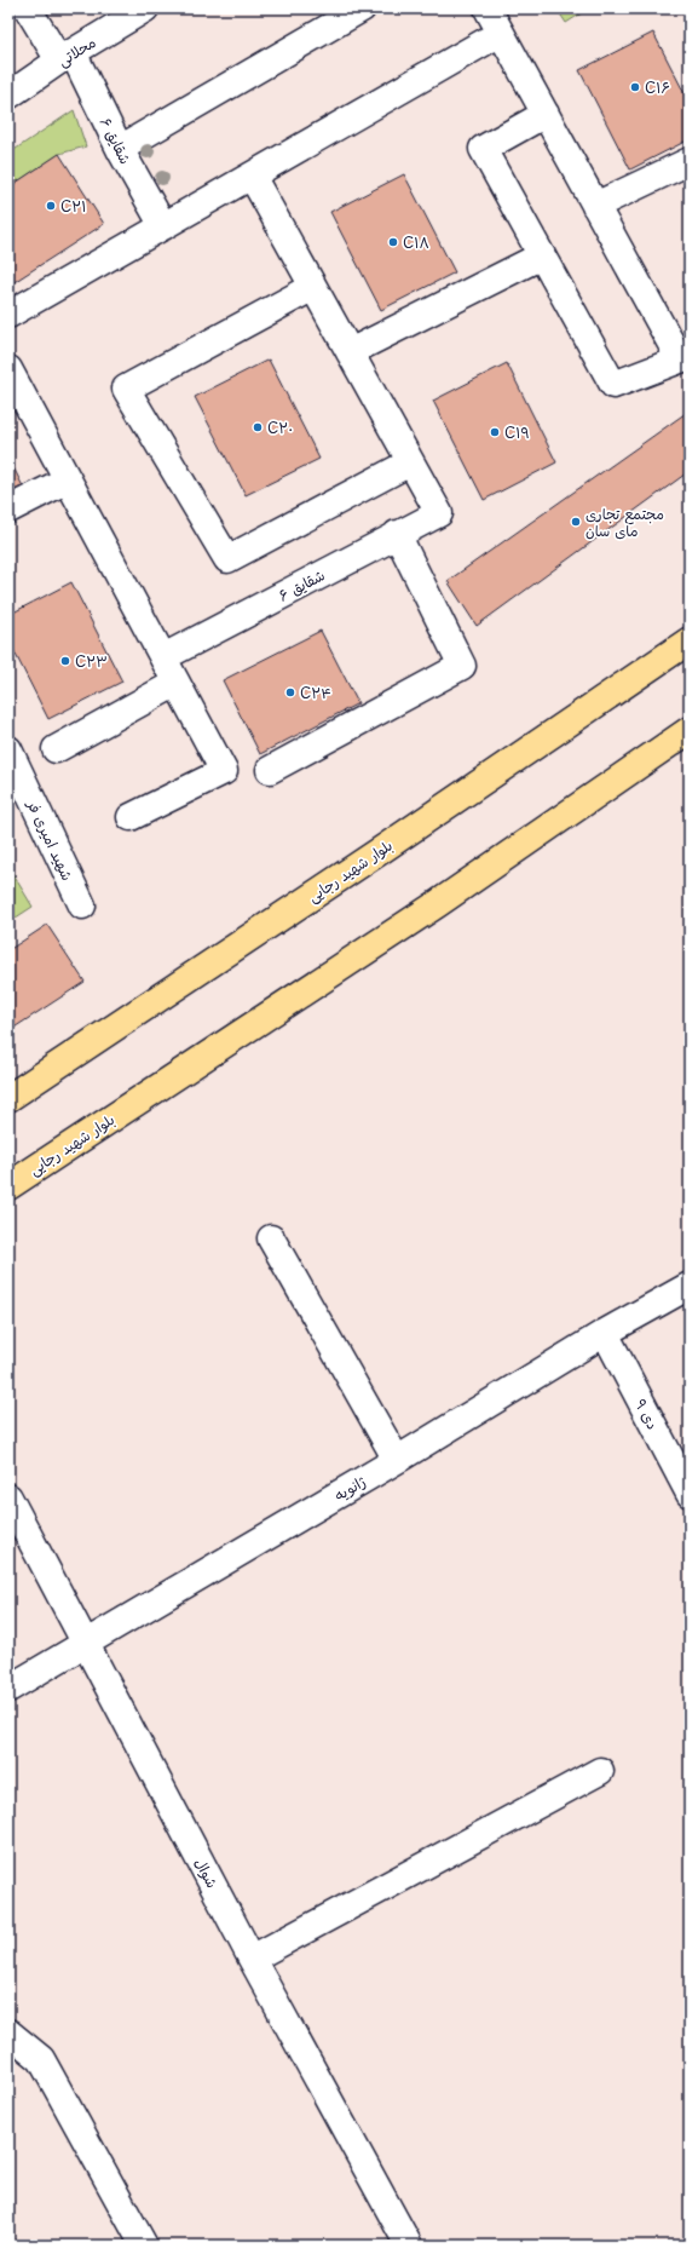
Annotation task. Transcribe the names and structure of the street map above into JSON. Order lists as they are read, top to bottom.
{
  "streets": {
    "main road": ["بلوار شهید رجایی"],
    "street": [
      "محلاتی",
      "شقایق ۶",
      "شهید امیری فر",
      "۹ دی",
      "ژانویه",
      "شوال"
    ]
  },
  "crossings": [
    ["محلاتی", "شقایق ۶"],
    ["۹ دی", "ژانویه"],
    ["ژانویه", "شوال"]
  ],
  "places": [
    "C۱۶",
    "C۲۱",
    "C۱۸",
    "C۲۰",
    "C۱۹",
    "مجتمع تجاری مای سان",
    "C۲۳",
    "C۲۴"
  ]
}
